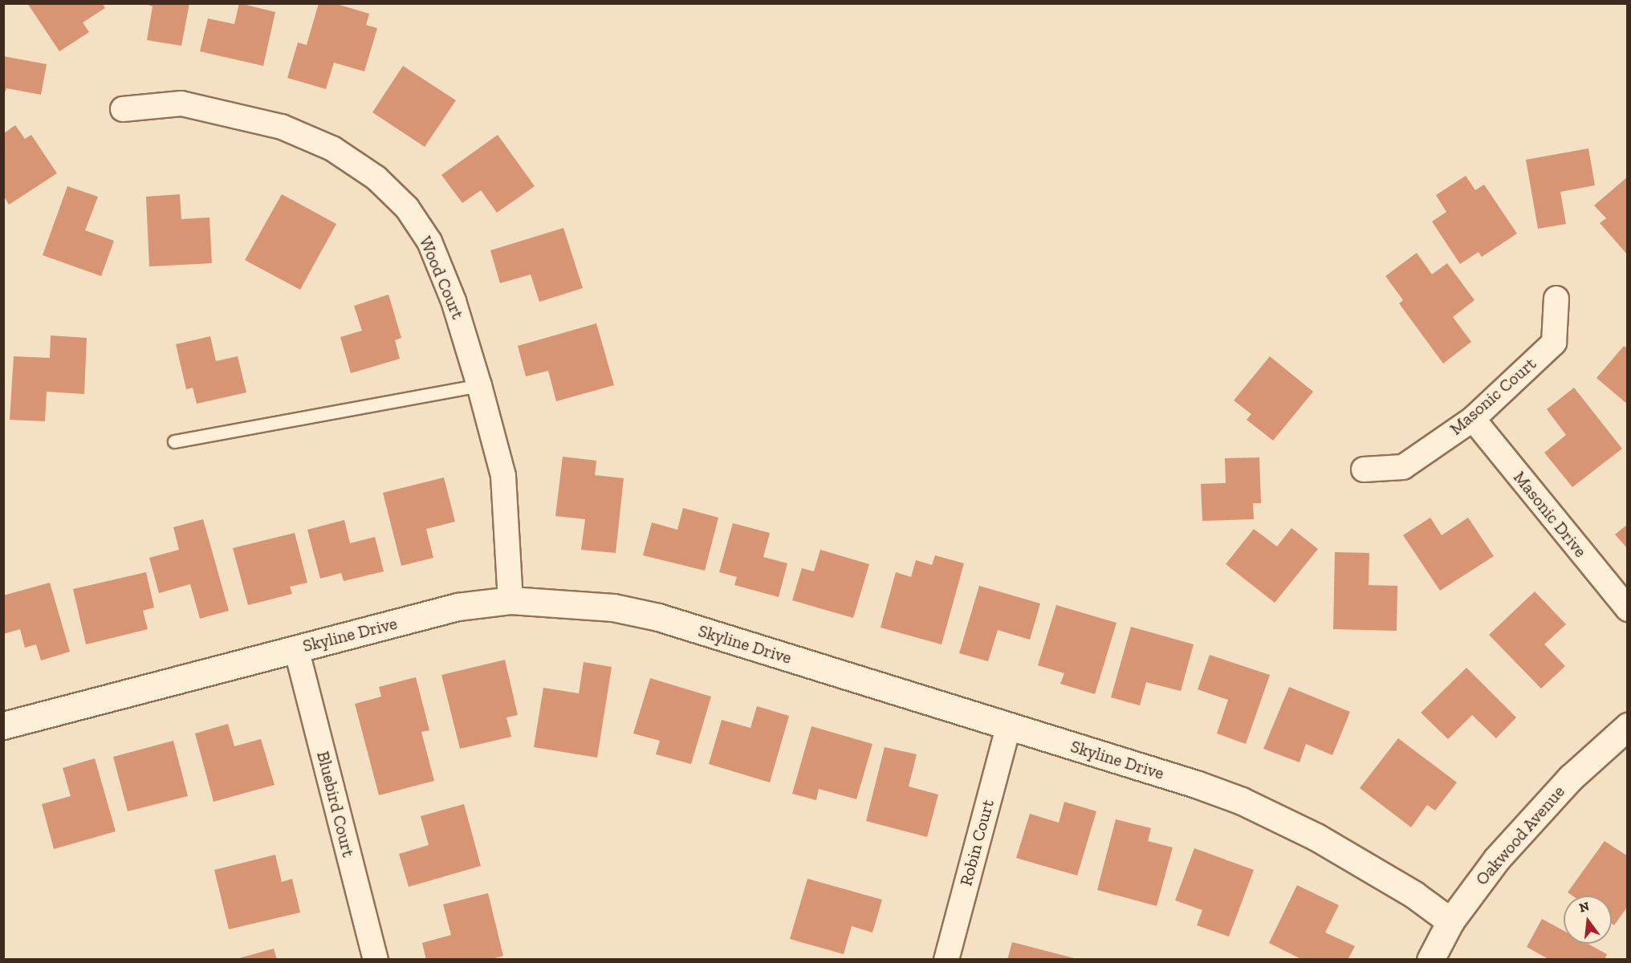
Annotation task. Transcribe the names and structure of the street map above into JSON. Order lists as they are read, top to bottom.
{
  "streets": {
    "street": [
      "Wood Court",
      "Masonic Court",
      "Masonic Drive",
      "Skyline Drive",
      "Bluebird Court",
      "Oakwood Avenue",
      "Robin Court"
    ]
  },
  "crossings": [
    ["Wood Court", "Skyline Drive"],
    ["Masonic Court", "Masonic Drive"],
    ["Skyline Drive", "Bluebird Court"],
    ["Skyline Drive", "Oakwood Avenue"],
    ["Skyline Drive", "Robin Court"]
  ],
  "north": "top"
}
